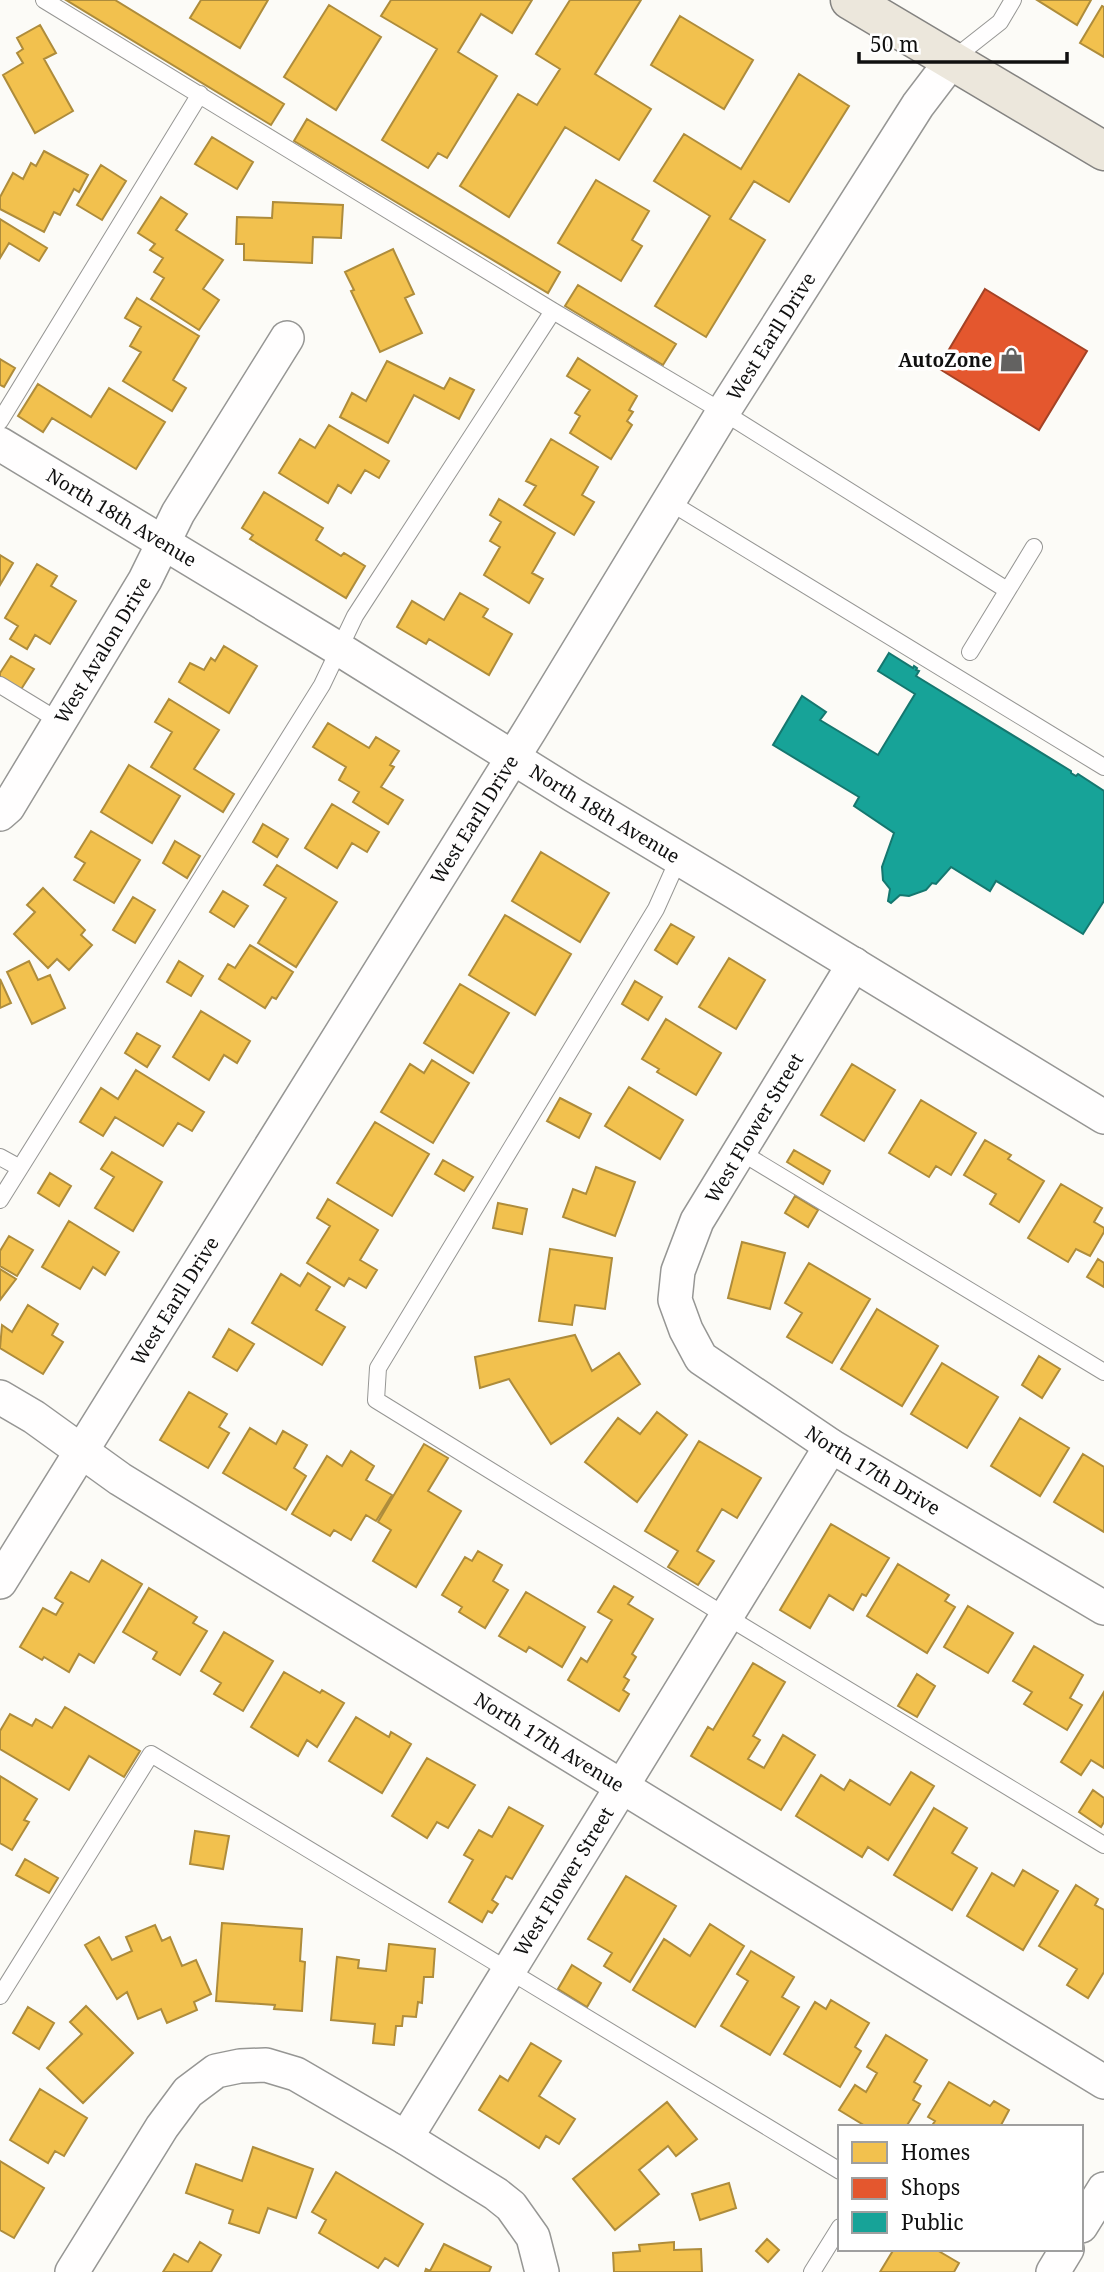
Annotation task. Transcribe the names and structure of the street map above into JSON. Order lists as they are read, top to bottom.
{
  "streets": {
    "street": [
      "West Earll Drive",
      "North 18th Avenue",
      "West Avalon Drive",
      "West Flower Street",
      "North 17th Drive",
      "North 17th Avenue"
    ]
  },
  "crossings": [
    ["West Earll Drive", "North 18th Avenue"],
    ["West Earll Drive", "North 17th Avenue"],
    ["North 18th Avenue", "West Avalon Drive"],
    ["North 18th Avenue", "West Flower Street"],
    ["West Flower Street", "North 17th Drive"],
    ["West Flower Street", "North 17th Avenue"]
  ],
  "places": {
    "shop": ["AutoZone"]
  },
  "legend": ["Homes", "Shops", "Public"],
  "scale_bar": "50 m"
}
